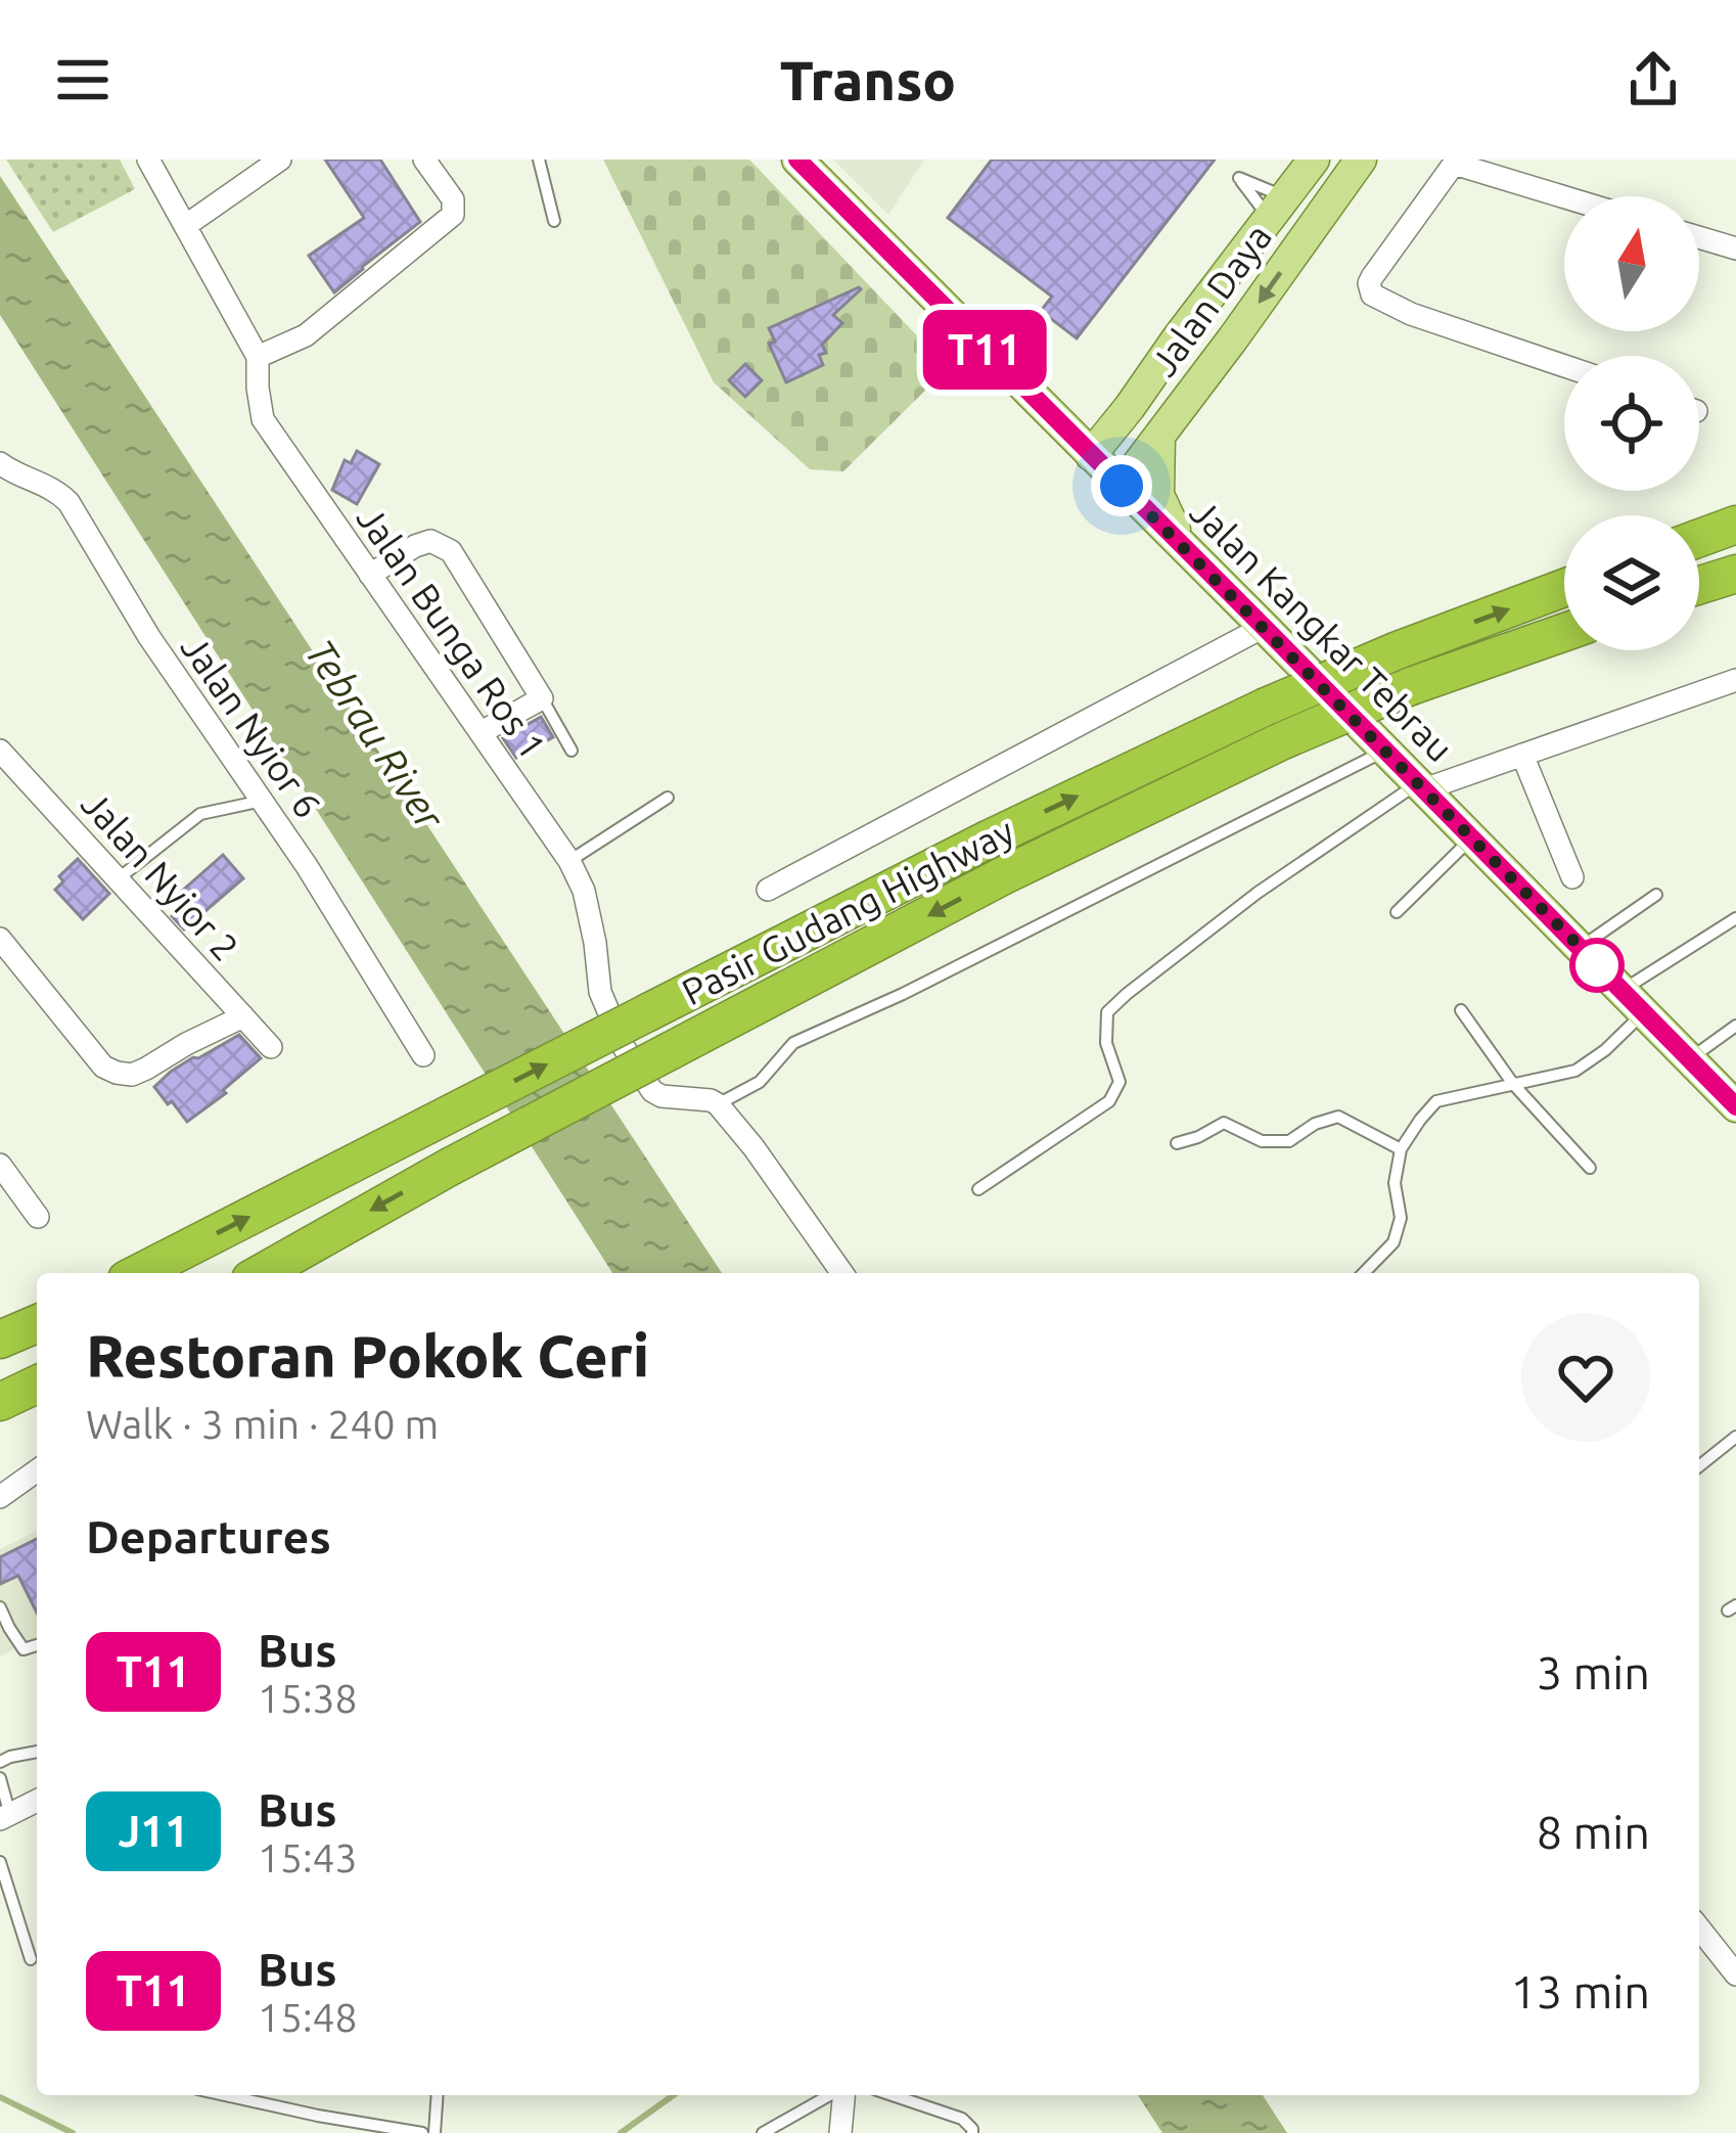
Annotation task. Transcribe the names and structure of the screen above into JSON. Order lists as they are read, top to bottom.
{
  "streets": {
    "highway": ["Pasir Gudang Highway"],
    "main road": ["Jalan Daya", "Jalan Kangkar Tebrau"],
    "street": ["Jalan Bunga Ros 1", "Jalan Nyior 6", "Jalan Nyior 2"]
  },
  "crossings": [
    ["Jalan Daya", "Jalan Kangkar Tebrau"]
  ],
  "water": ["Tebrau River"],
  "lines": ["bus line T11"],
  "north": "top",
  "page": {
    "header": "Transo",
    "on_map": "T11",
    "heading": [
      ["Restoran Pokok Ceri", "Walk · 3 min · 240 m"],
      "Departures"
    ],
    "list": [
      {
        "mark": "T11",
        "name": "Bus",
        "note": "15:38",
        "value": "3 min"
      },
      {
        "mark": "J11",
        "name": "Bus",
        "note": "15:43",
        "value": "8 min"
      },
      {
        "mark": "T11",
        "name": "Bus",
        "note": "15:48",
        "value": "13 min"
      }
    ]
  }
}
